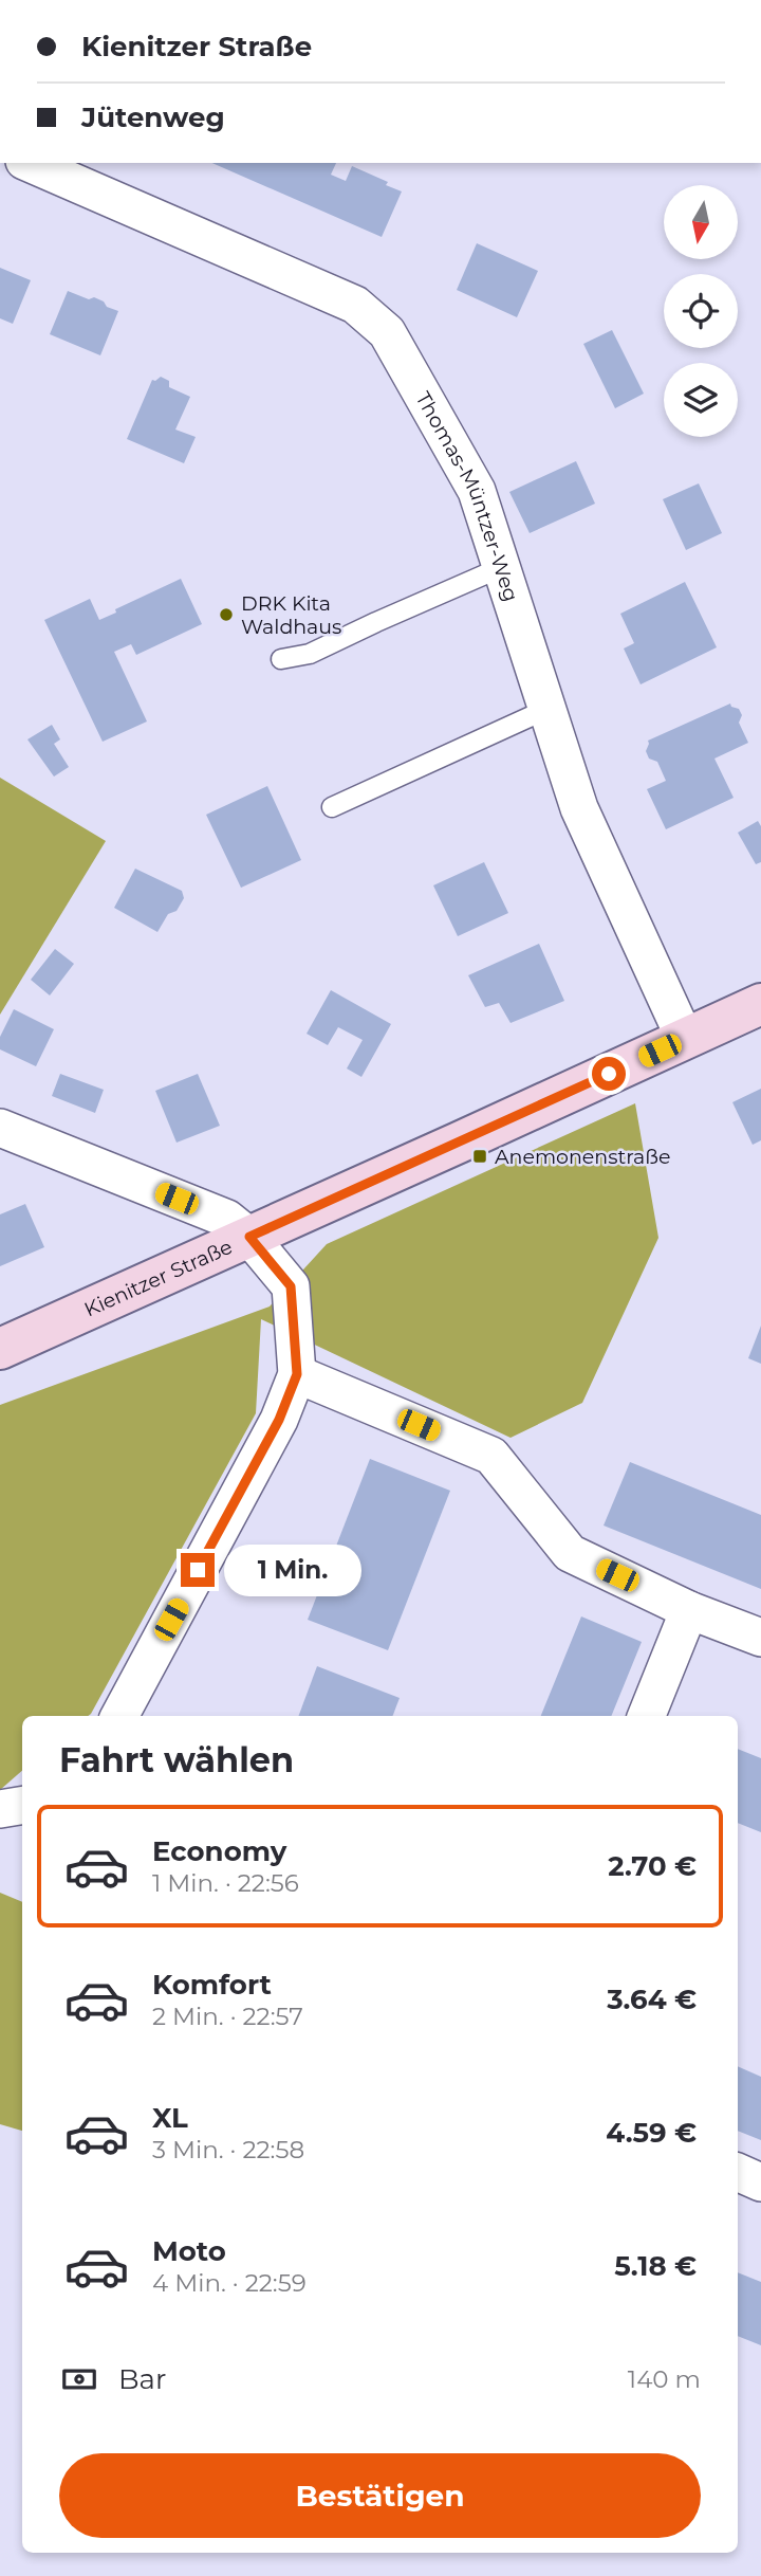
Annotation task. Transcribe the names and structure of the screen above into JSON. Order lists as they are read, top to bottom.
{
  "streets": {
    "street": ["Thomas-Müntzer-Weg", "Kienitzer Straße"]
  },
  "crossings": [
    ["Thomas-Müntzer-Weg", "Kienitzer Straße"]
  ],
  "places": {
    "other": ["DRK Kita Waldhaus"],
    "transit": ["Anemonenstraße"]
  },
  "north": "bottom",
  "page": {
    "banner": ["Kienitzer Straße", "Jütenweg"],
    "bubble": "1 Min.",
    "heading": "Fahrt wählen",
    "list": [
      {
        "name": "Economy",
        "note": "1 Min. · 22:56",
        "value": "2.70 €"
      },
      {
        "name": "Komfort",
        "note": "2 Min. · 22:57",
        "value": "3.64 €"
      },
      {
        "name": "XL",
        "note": "3 Min. · 22:58",
        "value": "4.59 €"
      },
      {
        "name": "Moto",
        "note": "4 Min. · 22:59",
        "value": "5.18 €"
      }
    ],
    "pay": ["Bar", "140 m"],
    "buttons": "Bestätigen"
  }
}
